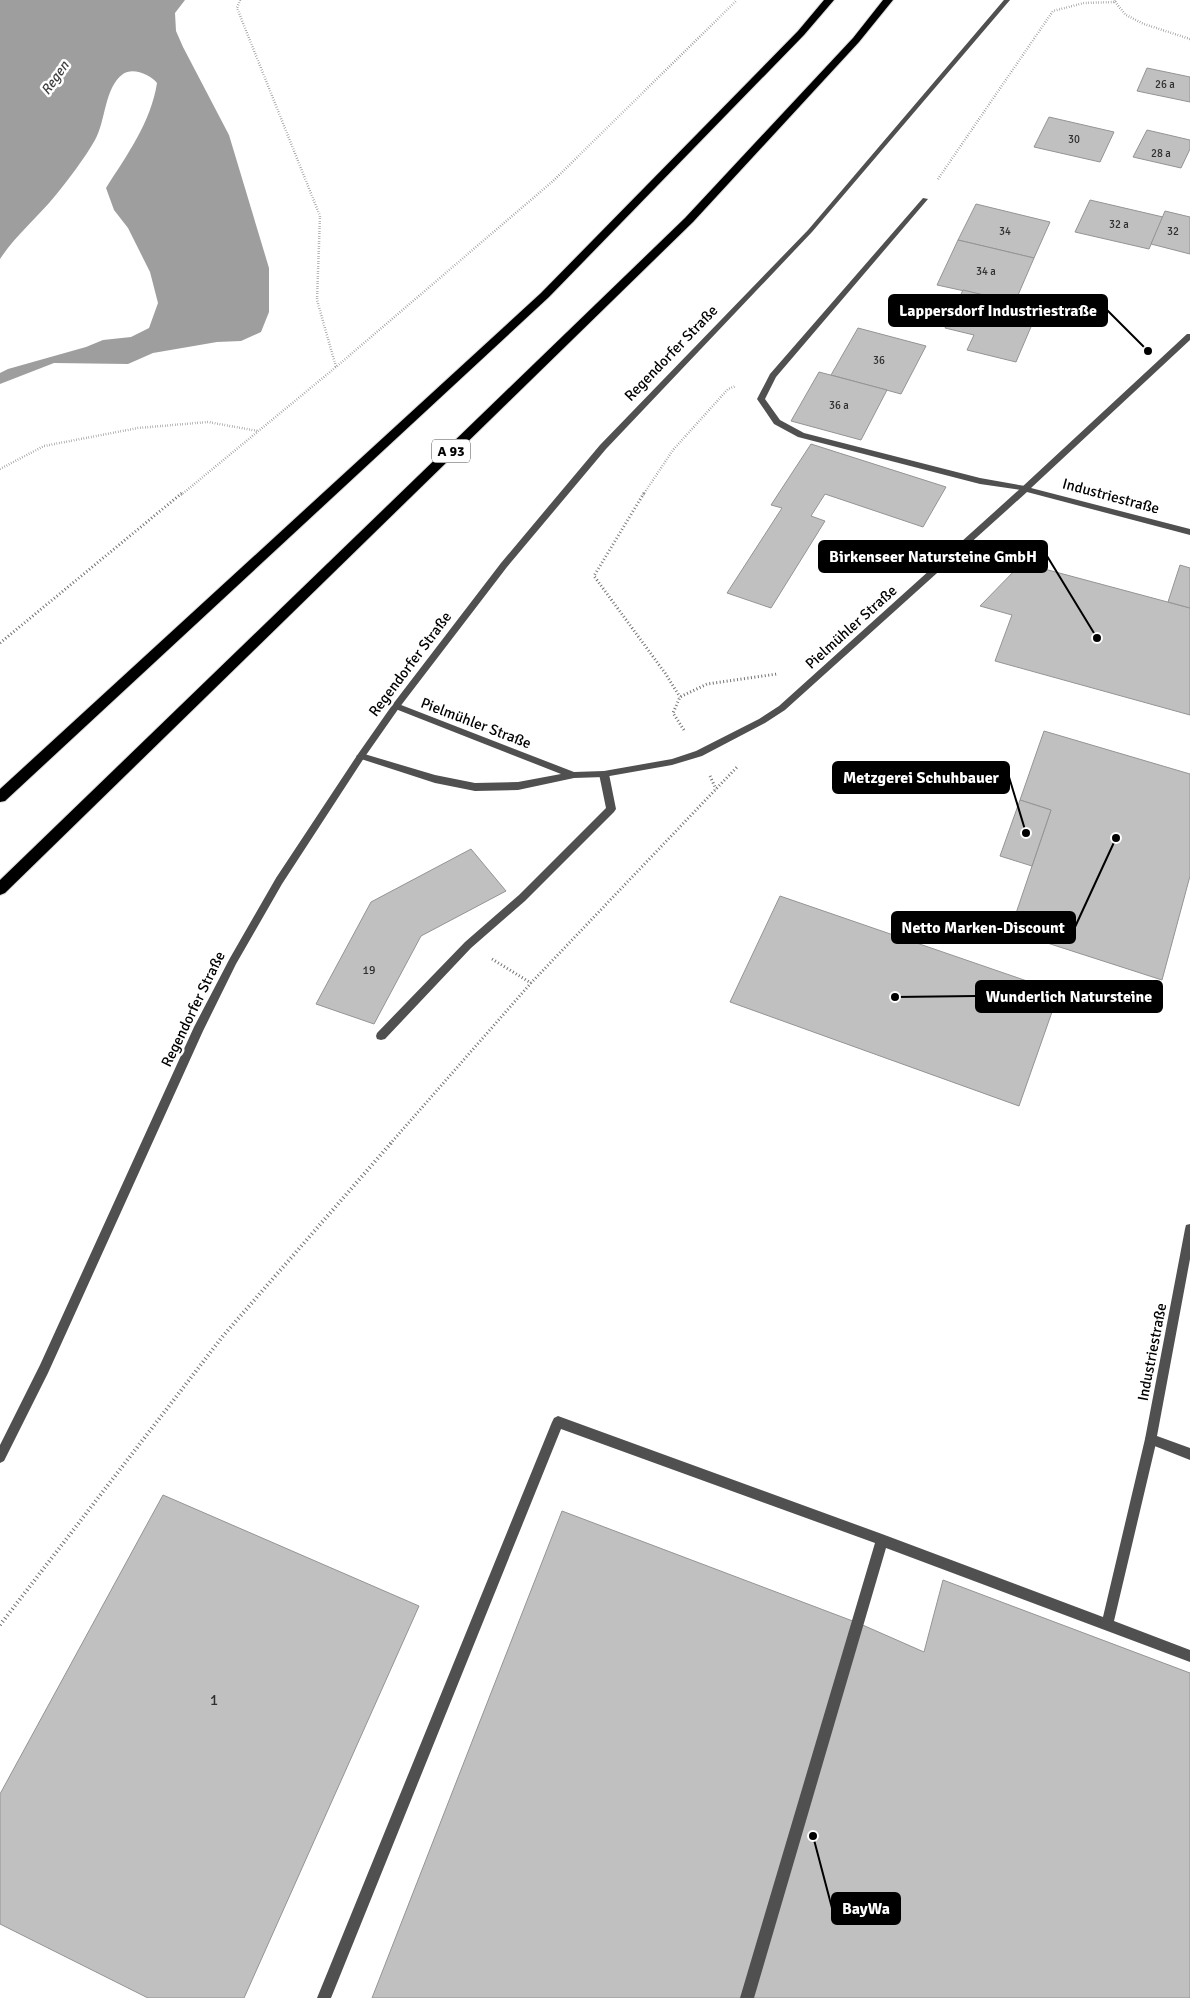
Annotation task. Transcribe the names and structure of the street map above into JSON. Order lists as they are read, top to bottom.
{
  "streets": {
    "highway": ["A 93"],
    "street": ["Regendorfer Straße", "Industriestraße", "Pielmühler Straße"]
  },
  "crossings": [
    ["Regendorfer Straße", "Pielmühler Straße"],
    ["Industriestraße", "Pielmühler Straße"]
  ],
  "water": ["Regen"],
  "places": [
    "Lappersdorf Industriestraße",
    "Birkenseer Natursteine GmbH",
    "Metzgerei Schuhbauer",
    "Netto Marken-Discount",
    "Wunderlich Natursteine",
    "BayWa"
  ],
  "house_numbers": [
    "26 a",
    "30",
    "28 a",
    "32 a",
    "34",
    "32",
    "34 a",
    "36",
    "36 a",
    "19",
    "1"
  ]
}
